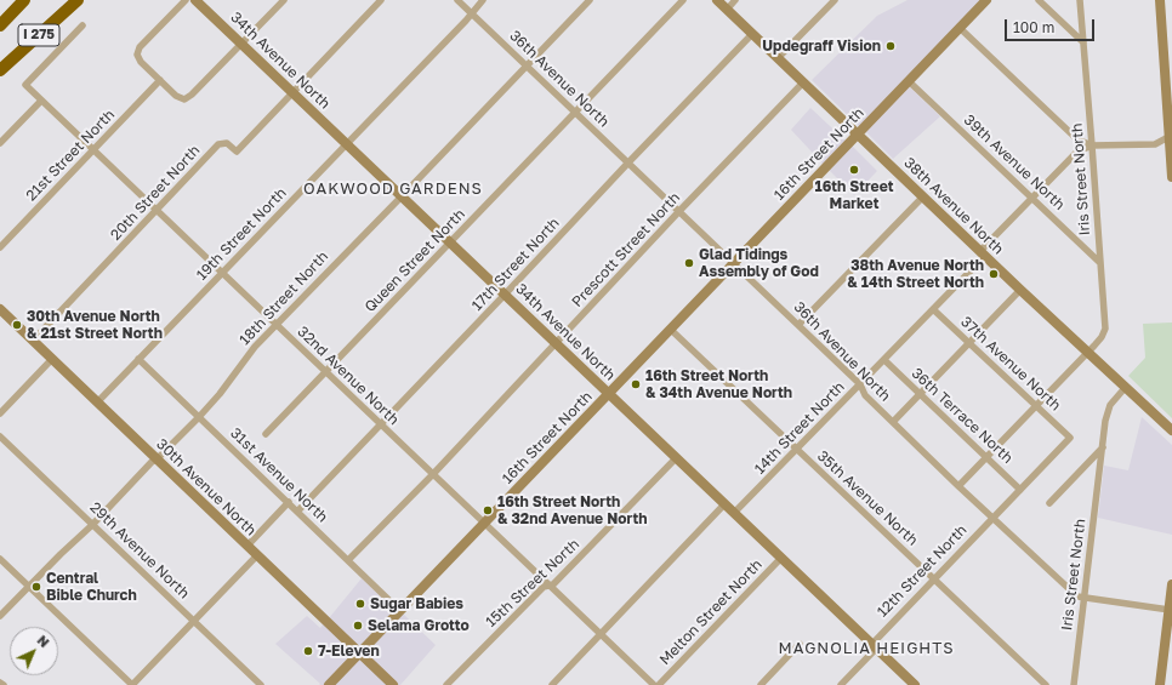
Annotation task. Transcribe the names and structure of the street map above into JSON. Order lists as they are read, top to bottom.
{
  "streets": {
    "highway": ["I 275"],
    "street": [
      "34th Avenue North",
      "36th Avenue North",
      "16th Street North",
      "21st Street North",
      "39th Avenue North",
      "Iris Street North",
      "20th Street North",
      "38th Avenue North",
      "19th Street North",
      "Prescott Street North",
      "Queen Street North",
      "17th Street North",
      "18th Street North",
      "37th Avenue North",
      "32nd Avenue North",
      "36th Terrace North",
      "14th Street North",
      "31st Avenue North",
      "30th Avenue North",
      "35th Avenue North",
      "29th Avenue North",
      "12th Street North",
      "15th Street North",
      "Melton Street North"
    ]
  },
  "crossings": [
    ["34th Avenue North", "16th Street North"],
    ["34th Avenue North", "20th Street North"],
    ["34th Avenue North", "19th Street North"],
    ["34th Avenue North", "Prescott Street North"],
    ["34th Avenue North", "Queen Street North"],
    ["34th Avenue North", "17th Street North"],
    ["34th Avenue North", "18th Street North"],
    ["34th Avenue North", "14th Street North"],
    ["34th Avenue North", "12th Street North"],
    ["34th Avenue North", "15th Street North"],
    ["34th Avenue North", "Melton Street North"],
    ["36th Avenue North", "16th Street North"],
    ["36th Avenue North", "Iris Street North"],
    ["36th Avenue North", "19th Street North"],
    ["36th Avenue North", "Prescott Street North"],
    ["36th Avenue North", "Queen Street North"],
    ["36th Avenue North", "17th Street North"],
    ["36th Avenue North", "18th Street North"],
    ["36th Avenue North", "14th Street North"],
    ["36th Avenue North", "12th Street North"],
    ["16th Street North", "39th Avenue North"],
    ["16th Street North", "38th Avenue North"],
    ["16th Street North", "32nd Avenue North"],
    ["16th Street North", "31st Avenue North"],
    ["16th Street North", "30th Avenue North"],
    ["16th Street North", "35th Avenue North"],
    ["21st Street North", "32nd Avenue North"],
    ["39th Avenue North", "Iris Street North"],
    ["39th Avenue North", "14th Street North"],
    ["Iris Street North", "38th Avenue North"],
    ["Iris Street North", "14th Street North"],
    ["20th Street North", "32nd Avenue North"],
    ["20th Street North", "30th Avenue North"],
    ["38th Avenue North", "Prescott Street North"],
    ["38th Avenue North", "17th Street North"],
    ["38th Avenue North", "14th Street North"],
    ["19th Street North", "32nd Avenue North"],
    ["19th Street North", "31st Avenue North"],
    ["19th Street North", "30th Avenue North"],
    ["Prescott Street North", "32nd Avenue North"],
    ["Prescott Street North", "31st Avenue North"],
    ["Queen Street North", "32nd Avenue North"],
    ["17th Street North", "32nd Avenue North"],
    ["17th Street North", "31st Avenue North"],
    ["18th Street North", "32nd Avenue North"],
    ["18th Street North", "31st Avenue North"],
    ["18th Street North", "30th Avenue North"],
    ["18th Street North", "29th Avenue North"],
    ["37th Avenue North", "14th Street North"],
    ["37th Avenue North", "12th Street North"],
    ["32nd Avenue North", "15th Street North"],
    ["36th Terrace North", "14th Street North"],
    ["36th Terrace North", "12th Street North"],
    ["14th Street North", "35th Avenue North"],
    ["35th Avenue North", "12th Street North"]
  ],
  "districts": ["OAKWOOD GARDENS", "MAGNOLIA HEIGHTS"],
  "places": [
    "Updegraff Vision",
    "16th Street Market",
    "Glad Tidings Assembly of God",
    "38th Avenue North & 14th Street North",
    "30th Avenue North & 21st Street North",
    "16th Street North & 34th Avenue North",
    "16th Street North & 32nd Avenue North",
    "Central Bible Church",
    "Sugar Babies",
    "Selama Grotto",
    "7-Eleven"
  ],
  "scale_bar": "100 m",
  "north": "top right"
}
